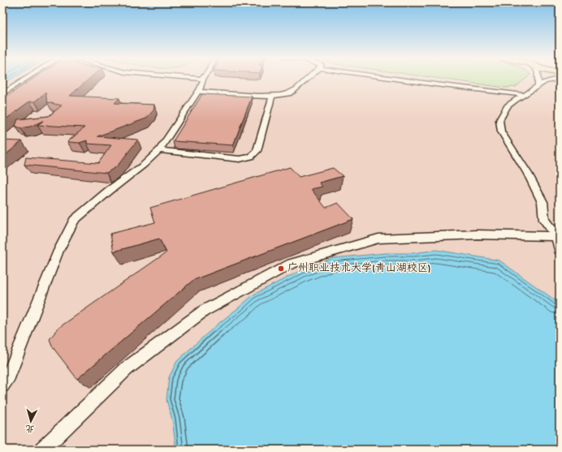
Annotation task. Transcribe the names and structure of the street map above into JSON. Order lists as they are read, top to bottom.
{
  "places": ["广州职业技术大学(青山湖校区)"],
  "north": "bottom"
}
